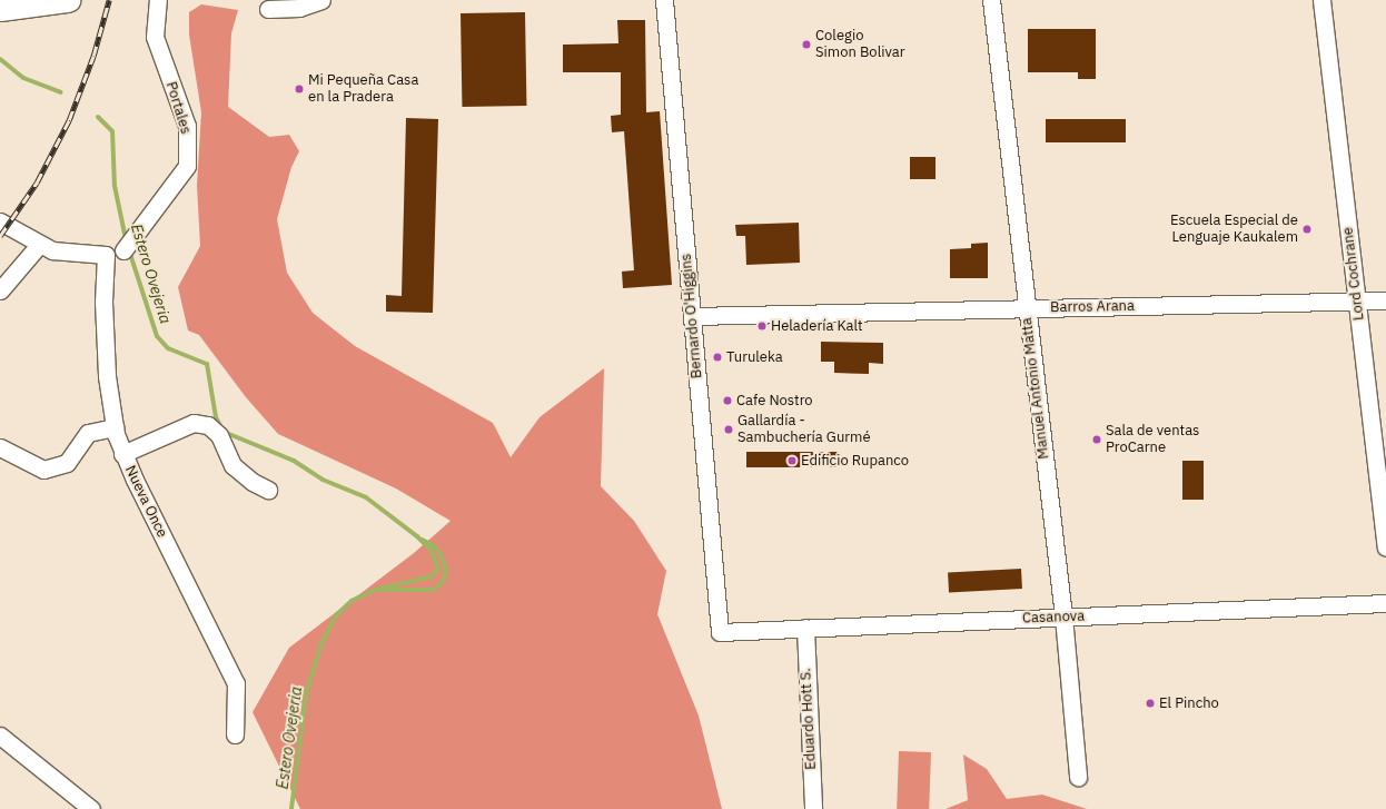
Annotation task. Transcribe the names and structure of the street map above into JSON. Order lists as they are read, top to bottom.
{
  "streets": {
    "street": [
      "Portales",
      "Lord Cochrane",
      "Barros Arana",
      "Bernardo O'Higgins",
      "Manuel Antonio Matta",
      "Nueva Once",
      "Casanova",
      "Eduardo Hott S."
    ]
  },
  "crossings": [
    ["Lord Cochrane", "Barros Arana"],
    ["Barros Arana", "Bernardo O'Higgins"],
    ["Barros Arana", "Manuel Antonio Matta"],
    ["Bernardo O'Higgins", "Casanova"],
    ["Manuel Antonio Matta", "Casanova"],
    ["Casanova", "Eduardo Hott S."]
  ],
  "water": ["Estero Ovejeria"],
  "places": [
    "Colegio Simon Bolivar",
    "Mi Pequeña Casa en la Pradera",
    "Escuela Especial de Lenguaje Kaukalem",
    "Heladería Kalt",
    "Turuleka",
    "Cafe Nostro",
    "Gallardía - Sambuchería Gurmé",
    "Sala de ventas ProCarne",
    "Edificio Rupanco",
    "El Pincho"
  ]
}
